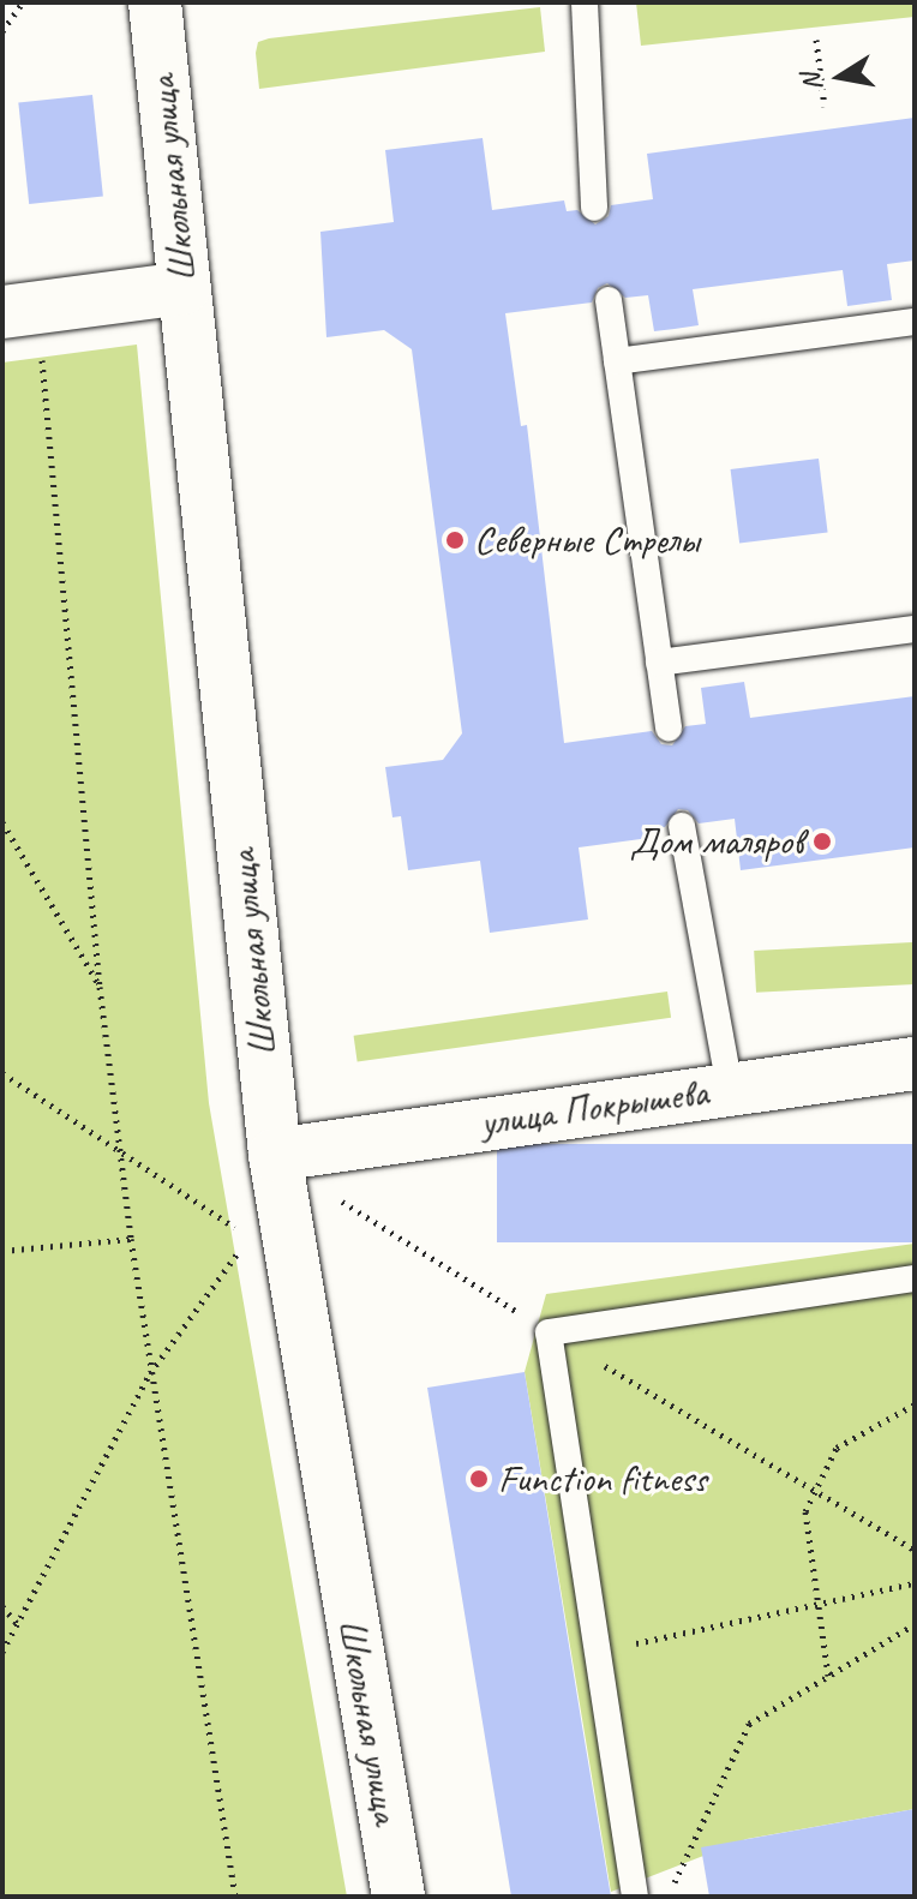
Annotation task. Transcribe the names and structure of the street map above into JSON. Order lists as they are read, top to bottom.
{
  "streets": {
    "street": ["Школьная улица", "улица Покрышева"]
  },
  "crossings": [
    ["Школьная улица", "улица Покрышева"]
  ],
  "places": ["Северные Стрелы", "Дом маляров", "Function fitness"],
  "north": "left"
}
